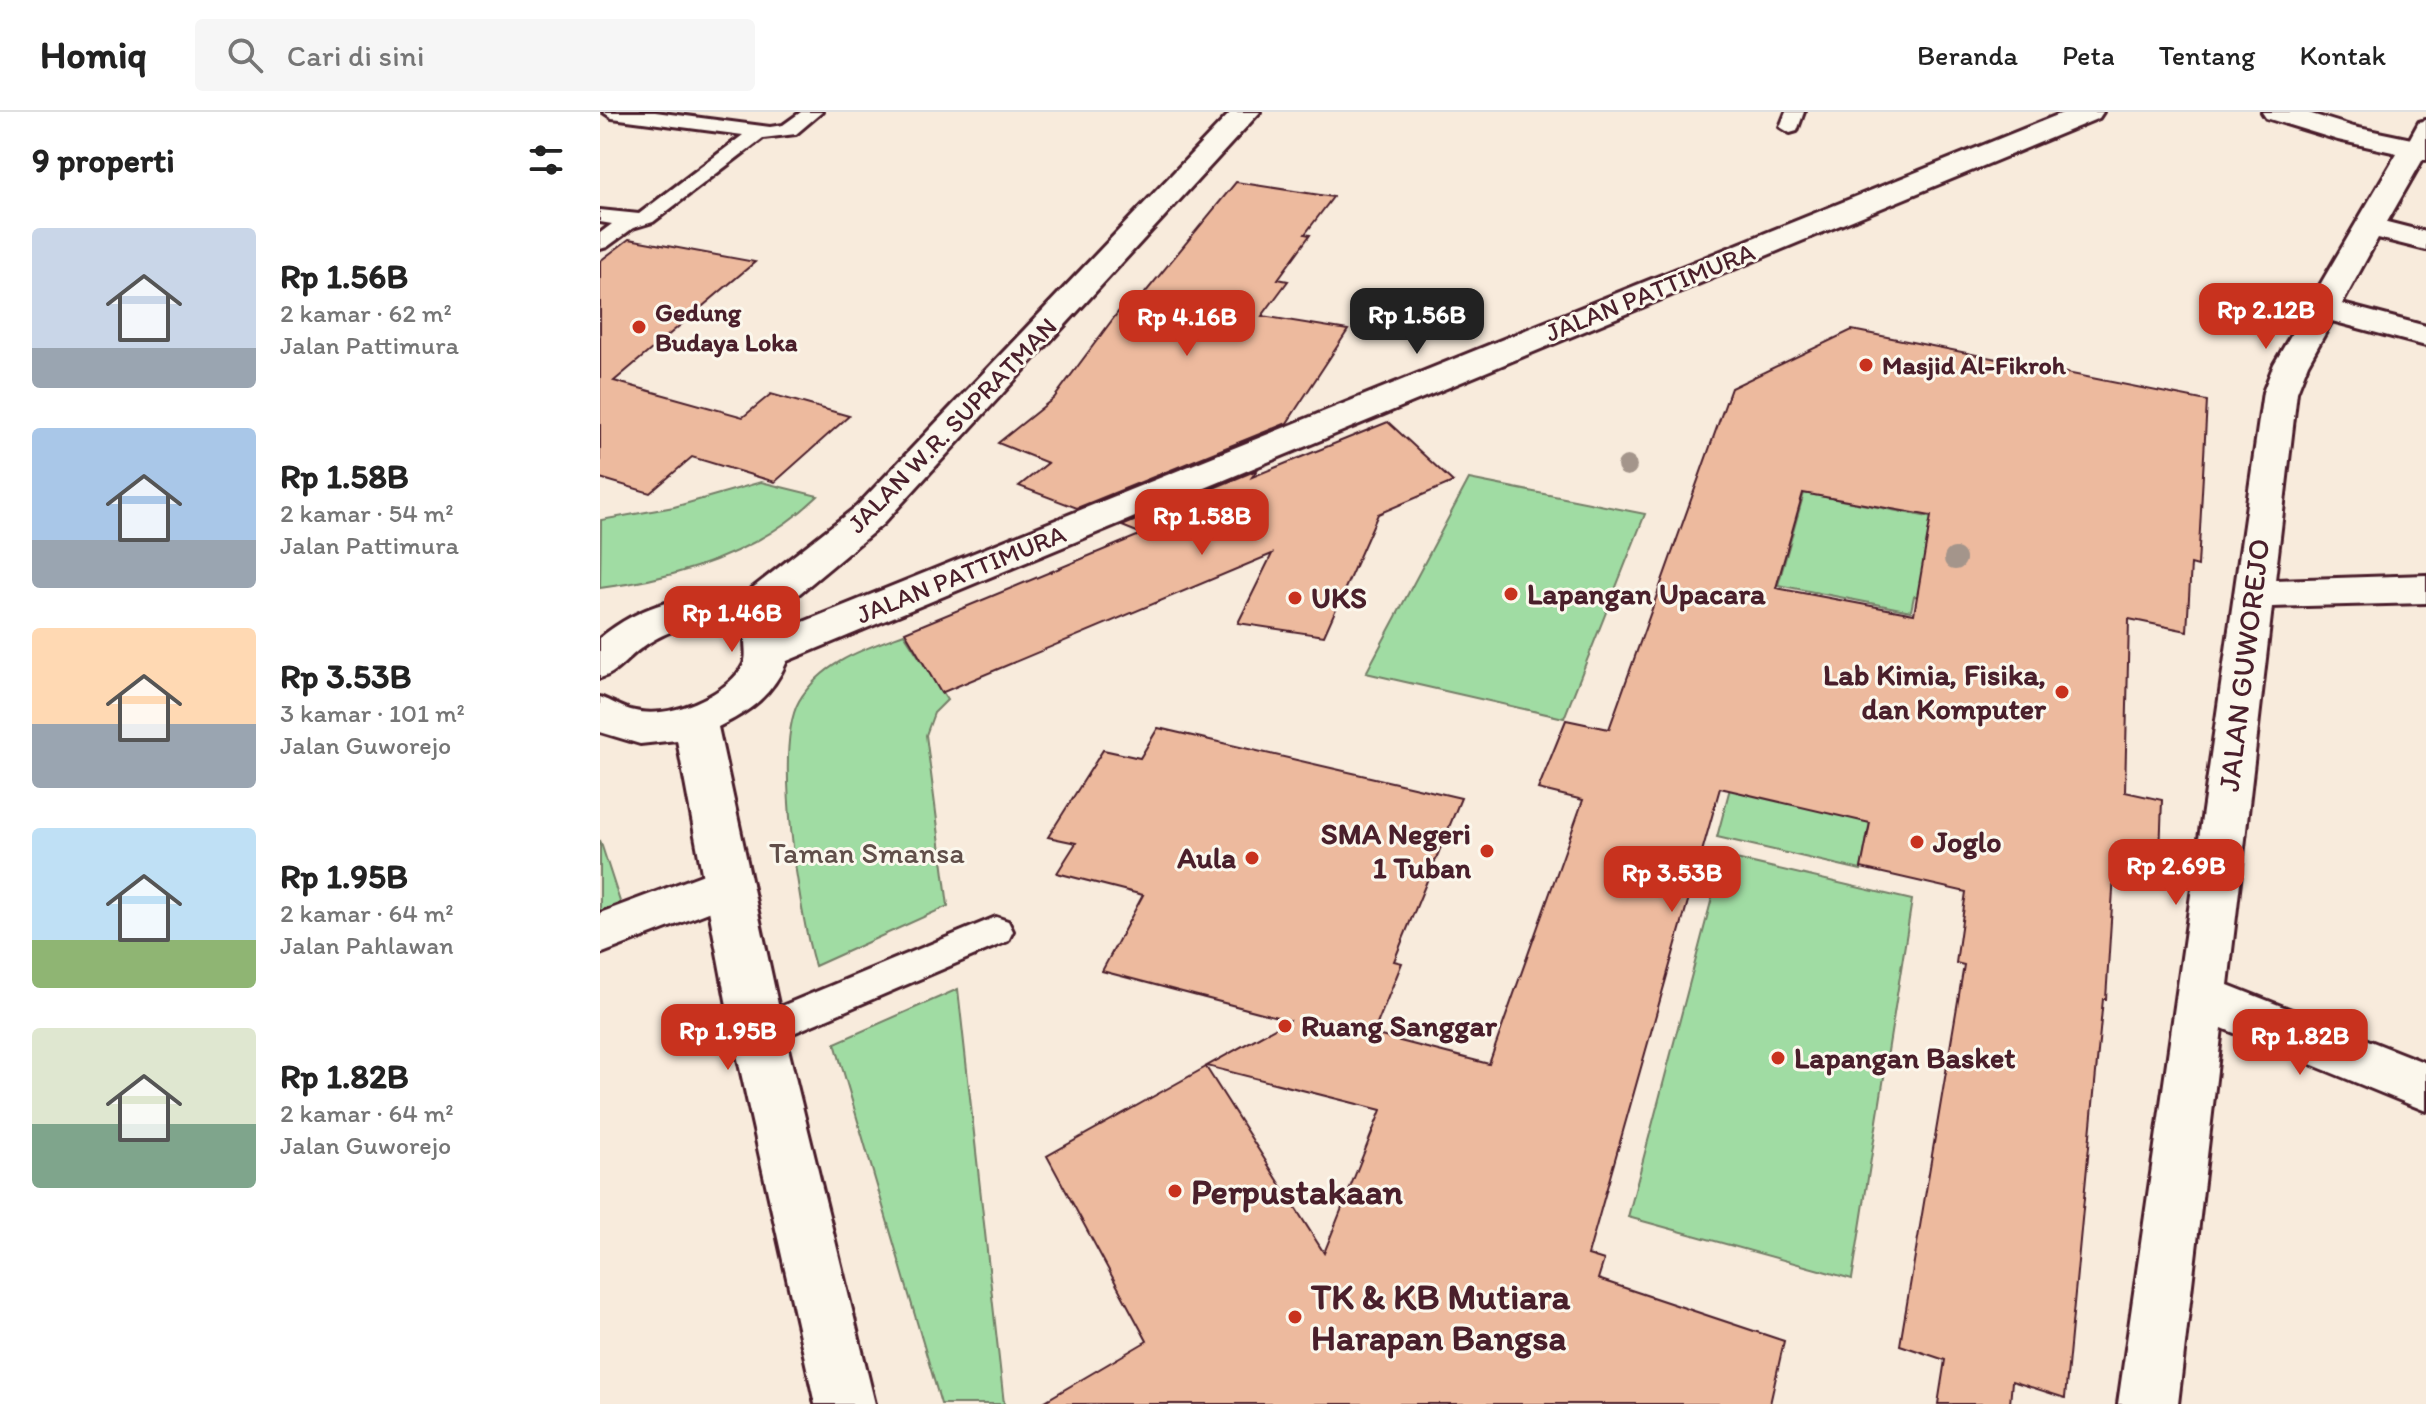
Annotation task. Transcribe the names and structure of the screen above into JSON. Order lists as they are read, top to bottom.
{
  "streets": {
    "street": ["JALAN PATTIMURA", "JALAN W.R. SUPRATMAN", "JALAN GUWOREJO"]
  },
  "parks": ["Taman Smansa"],
  "places": [
    "Gedung Budaya Loka",
    "Masjid Al-Fikroh",
    "Lapangan Upacara",
    "UKS",
    "Lab Kimia, Fisika, dan Komputer",
    "Joglo",
    "SMA Negeri 1 Tuban",
    "Aula",
    "Ruang Sanggar",
    "Lapangan Basket",
    "Perpustakaan",
    "TK & KB Mutiara Harapan Bangsa"
  ],
  "page": {
    "header": "Homiq",
    "search": "Cari di sini",
    "nav": [
      "Beranda",
      "Peta",
      "Tentang",
      "Kontak"
    ],
    "heading": "9 properti",
    "list": [
      {
        "name": "Rp 1.56B",
        "note": "2 kamar · 62 m² · Jalan Pattimura"
      },
      {
        "name": "Rp 1.58B",
        "note": "2 kamar · 54 m² · Jalan Pattimura"
      },
      {
        "name": "Rp 3.53B",
        "note": "3 kamar · 101 m² · Jalan Guworejo"
      },
      {
        "name": "Rp 1.95B",
        "note": "2 kamar · 64 m² · Jalan Pahlawan"
      },
      {
        "name": "Rp 1.82B",
        "note": "2 kamar · 64 m² · Jalan Guworejo"
      }
    ],
    "price": [
      "Rp 2.12B",
      "Rp 1.56B",
      "Rp 4.16B",
      "Rp 1.58B",
      "Rp 1.46B",
      "Rp 2.69B",
      "Rp 3.53B",
      "Rp 1.95B",
      "Rp 1.82B"
    ]
  }
}
